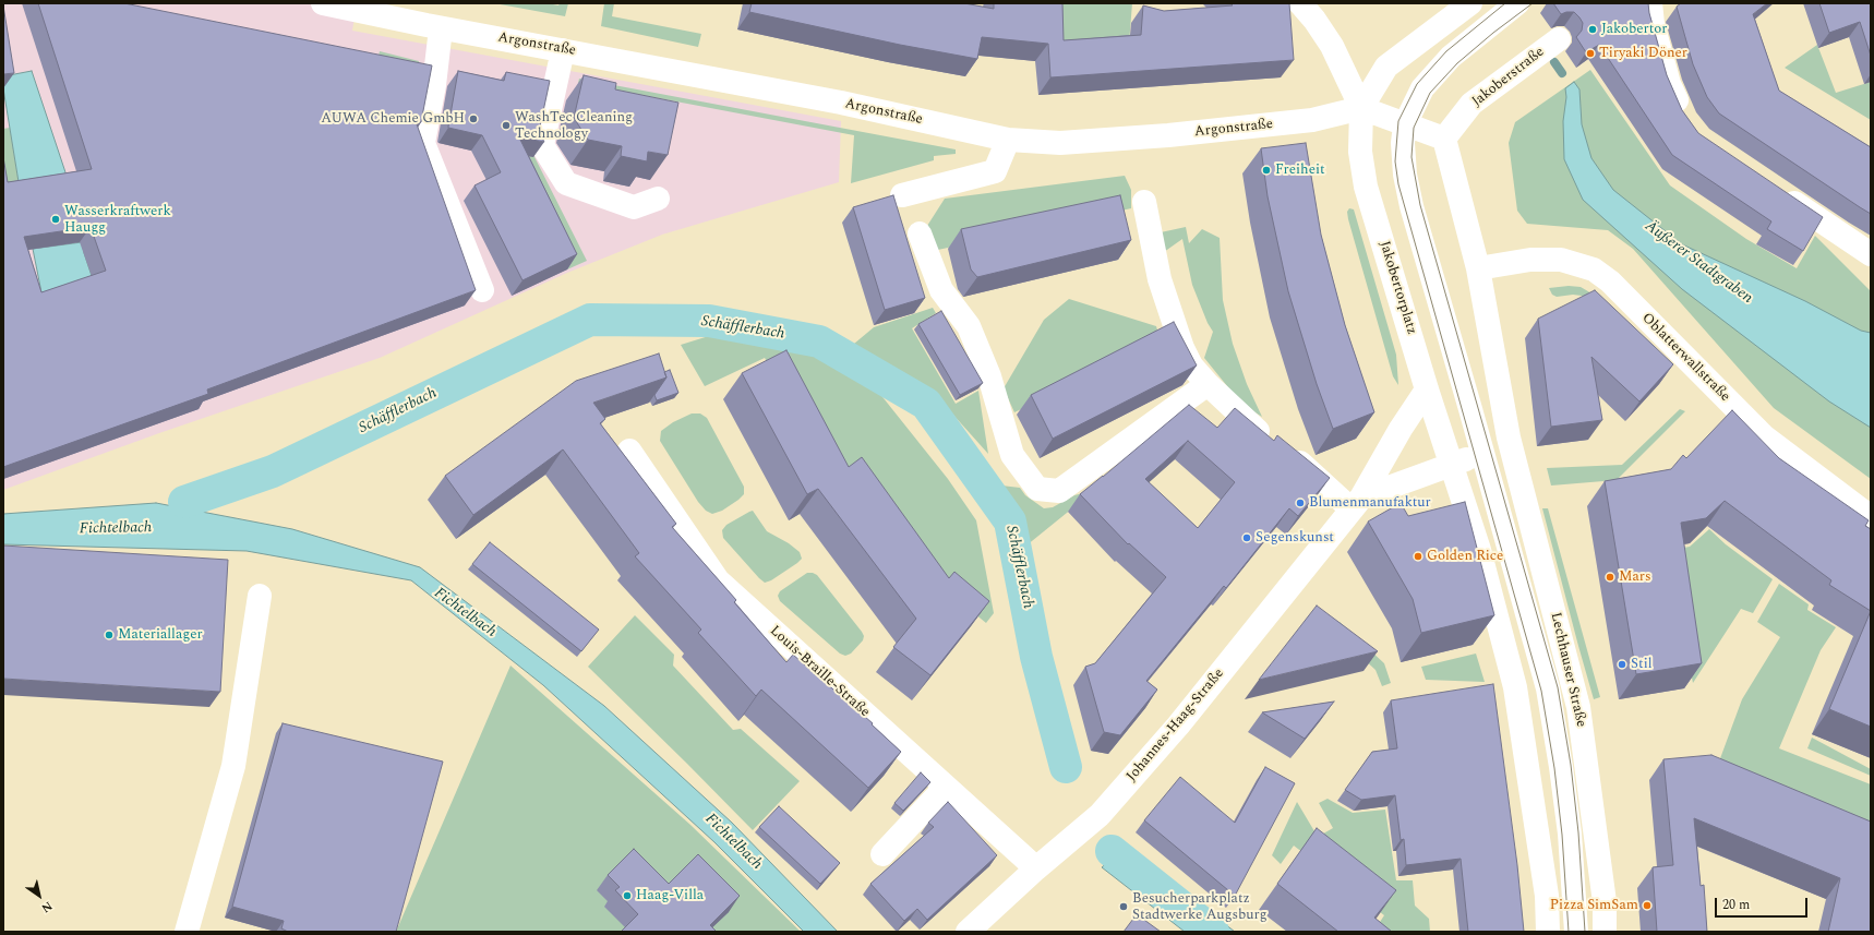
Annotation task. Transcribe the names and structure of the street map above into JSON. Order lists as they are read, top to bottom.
{
  "streets": {
    "street": [
      "Argonstraße",
      "Jakoberstraße",
      "Jakobertorplatz",
      "Oblatterwallstraße",
      "Lechhauser Straße",
      "Louis-Braille-Straße",
      "Johannes-Haag-Straße"
    ]
  },
  "crossings": [
    ["Argonstraße", "Jakobertorplatz"],
    ["Jakobertorplatz", "Johannes-Haag-Straße"],
    ["Louis-Braille-Straße", "Johannes-Haag-Straße"]
  ],
  "water": ["Äußerer Stadtgraben", "Schäfflerbach", "Fichtelbach"],
  "places": [
    "Jakobertor",
    "Tiryaki Döner",
    "AUWA Chemie GmbH",
    "WashTec Cleaning Technology",
    "Freiheit",
    "Wasserkraftwerk Haugg",
    "Blumenmanufaktur",
    "Segenskunst",
    "Golden Rice",
    "Mars",
    "Materiallager",
    "Stil",
    "Haag-Villa",
    "Pizza SimSam",
    "Besucherparkplatz Stadtwerke Augsburg"
  ],
  "scale_bar": "20 m",
  "north": "bottom right"
}
